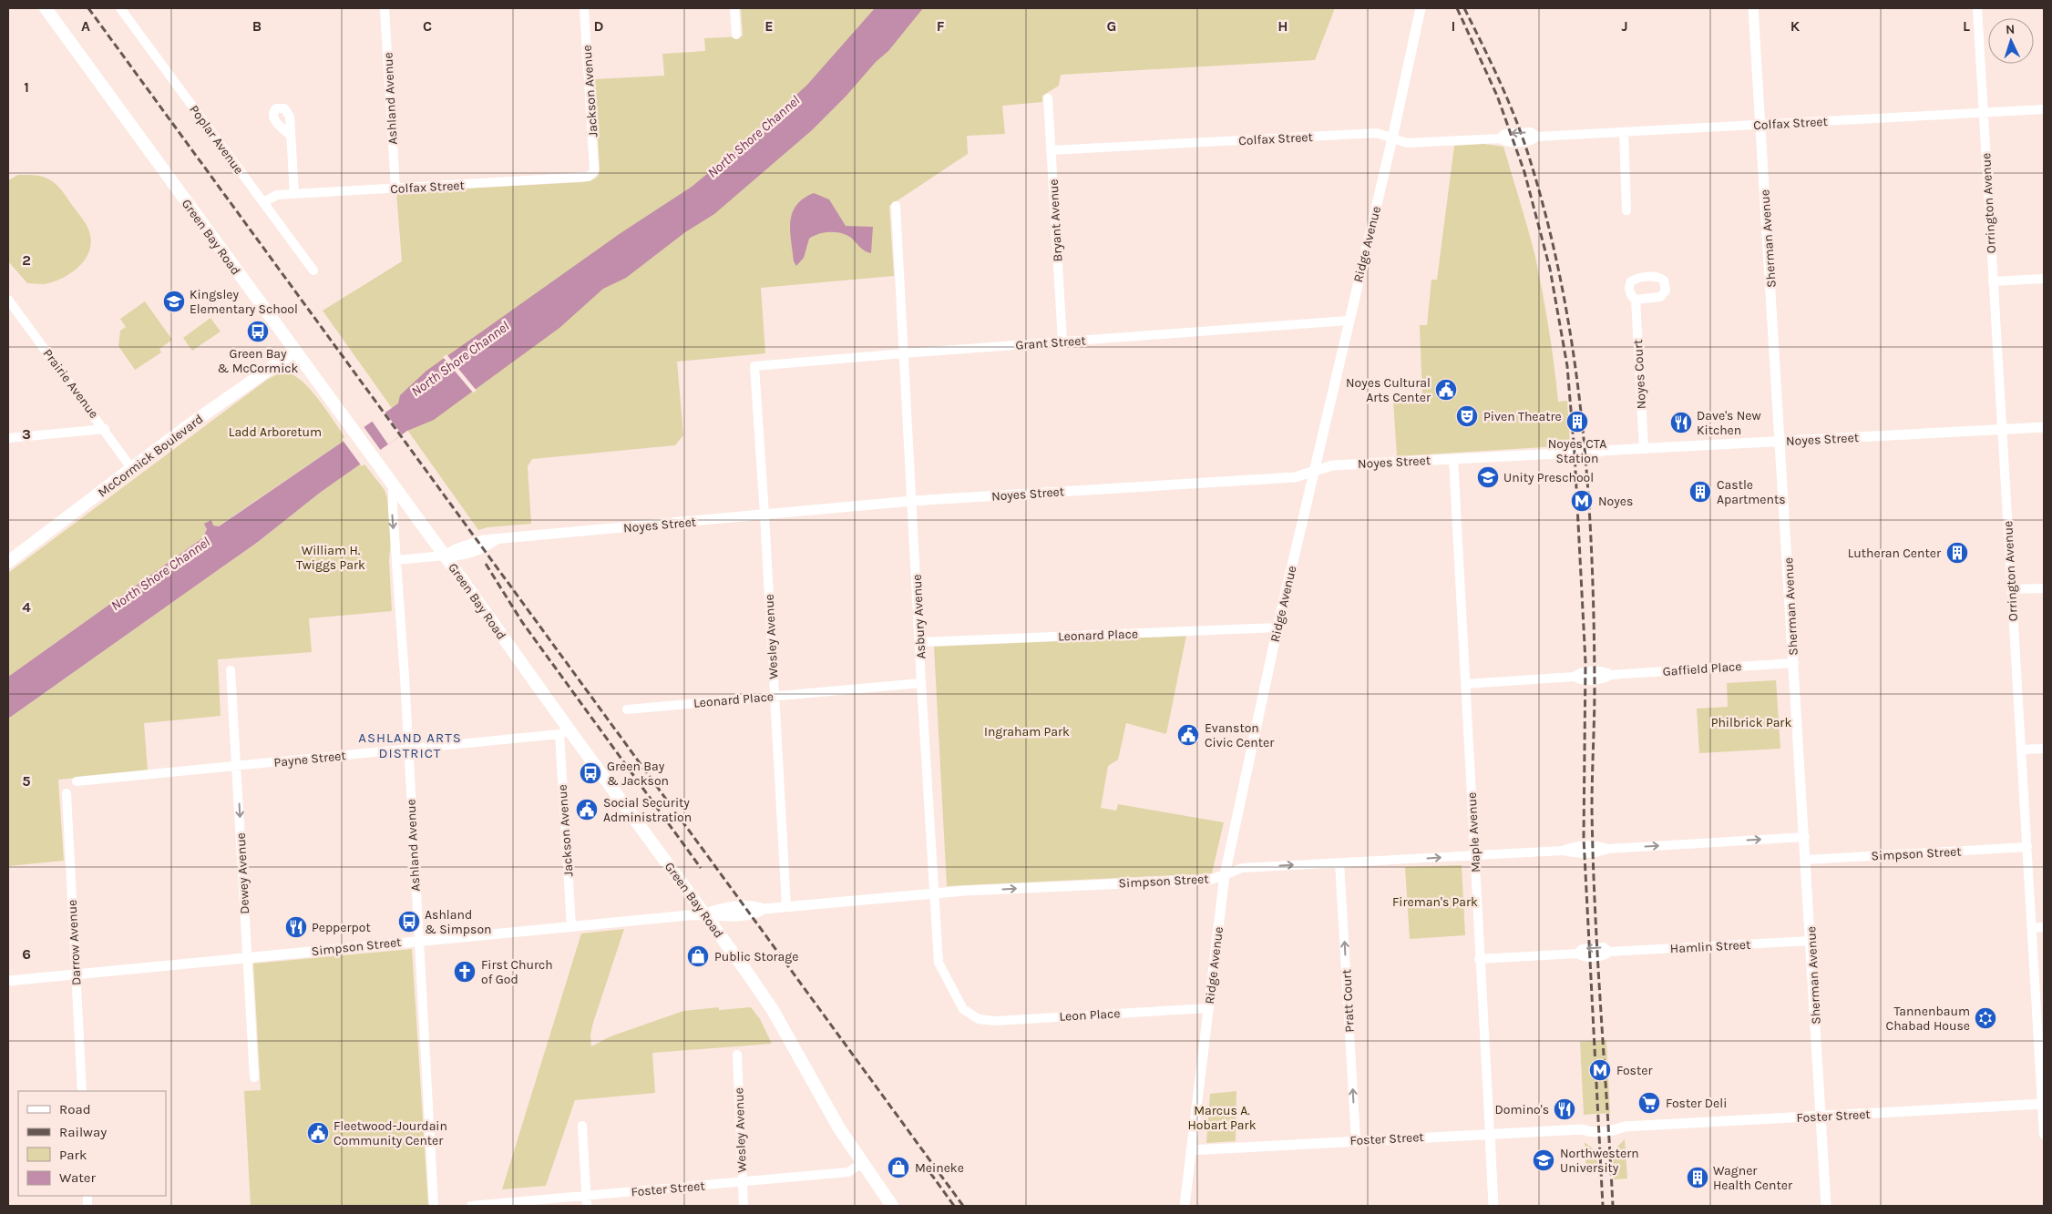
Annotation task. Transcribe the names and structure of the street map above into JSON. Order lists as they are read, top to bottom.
{
  "streets": {
    "main road": ["Green Bay Road", "McCormick Boulevard"],
    "street": [
      "Jackson Avenue",
      "Ashland Avenue",
      "Colfax Street",
      "Poplar Avenue",
      "Orrington Avenue",
      "Bryant Avenue",
      "Sherman Avenue",
      "Ridge Avenue",
      "Grant Street",
      "Noyes Court",
      "Prairie Avenue",
      "Noyes Street",
      "Asbury Avenue",
      "Leonard Place",
      "Wesley Avenue",
      "Gaffield Place",
      "Payne Street",
      "Maple Avenue",
      "Simpson Street",
      "Dewey Avenue",
      "Darrow Avenue",
      "Hamlin Street",
      "Pratt Court",
      "Leon Place",
      "Foster Street"
    ]
  },
  "crossings": [
    ["Jackson Avenue", "Colfax Street"],
    ["Jackson Avenue", "Green Bay Road"],
    ["Jackson Avenue", "Payne Street"],
    ["Jackson Avenue", "Simpson Street"],
    ["Ashland Avenue", "Colfax Street"],
    ["Ashland Avenue", "Green Bay Road"],
    ["Ashland Avenue", "Noyes Street"],
    ["Ashland Avenue", "Payne Street"],
    ["Ashland Avenue", "Simpson Street"],
    ["Colfax Street", "Poplar Avenue"],
    ["Colfax Street", "Orrington Avenue"],
    ["Colfax Street", "Bryant Avenue"],
    ["Colfax Street", "Sherman Avenue"],
    ["Colfax Street", "Ridge Avenue"],
    ["Orrington Avenue", "Noyes Street"],
    ["Orrington Avenue", "Simpson Street"],
    ["Orrington Avenue", "Foster Street"],
    ["Bryant Avenue", "Grant Street"],
    ["Green Bay Road", "Noyes Street"],
    ["Green Bay Road", "McCormick Boulevard"],
    ["Green Bay Road", "Payne Street"],
    ["Green Bay Road", "Simpson Street"],
    ["Green Bay Road", "Foster Street"],
    ["Sherman Avenue", "Noyes Street"],
    ["Sherman Avenue", "Gaffield Place"],
    ["Sherman Avenue", "Simpson Street"],
    ["Sherman Avenue", "Hamlin Street"],
    ["Sherman Avenue", "Foster Street"],
    ["Ridge Avenue", "Grant Street"],
    ["Ridge Avenue", "Noyes Street"],
    ["Ridge Avenue", "Leonard Place"],
    ["Ridge Avenue", "Simpson Street"],
    ["Ridge Avenue", "Leon Place"],
    ["Ridge Avenue", "Foster Street"],
    ["Grant Street", "Asbury Avenue"],
    ["Grant Street", "Wesley Avenue"],
    ["Noyes Court", "Noyes Street"],
    ["Prairie Avenue", "McCormick Boulevard"],
    ["Noyes Street", "Asbury Avenue"],
    ["Noyes Street", "Wesley Avenue"],
    ["Noyes Street", "Maple Avenue"],
    ["Asbury Avenue", "Leonard Place"],
    ["Asbury Avenue", "Simpson Street"],
    ["Asbury Avenue", "Leon Place"],
    ["Leonard Place", "Wesley Avenue"],
    ["Wesley Avenue", "Simpson Street"],
    ["Wesley Avenue", "Foster Street"],
    ["Gaffield Place", "Maple Avenue"],
    ["Payne Street", "Dewey Avenue"],
    ["Maple Avenue", "Simpson Street"],
    ["Maple Avenue", "Hamlin Street"],
    ["Maple Avenue", "Foster Street"],
    ["Simpson Street", "Dewey Avenue"],
    ["Simpson Street", "Darrow Avenue"],
    ["Simpson Street", "Pratt Court"],
    ["Pratt Court", "Foster Street"]
  ],
  "one_way": ["Simpson Street", "Dewey Avenue", "Pratt Court"],
  "districts": ["ASHLAND ARTS DISTRICT"],
  "water": ["North Shore Channel"],
  "parks": [
    "Ladd Arboretum",
    "William H. Twiggs Park",
    "Philbrick Park",
    "Ingraham Park",
    "Fireman's Park",
    "Marcus A. Hobart Park"
  ],
  "places": {
    "school or university": ["Kingsley Elementary School", "Unity Preschool", "Northwestern University"],
    "bus stop": ["Green Bay & McCormick", "Green Bay & Jackson", "Ashland & Simpson"],
    "public building": [
      "Noyes Cultural Arts Center",
      "Evanston Civic Center",
      "Social Security Administration",
      "Fleetwood-Jourdain Community Center"
    ],
    "theatre": ["Piven Theatre"],
    "building": [
      "Noyes CTA Station",
      "Castle Apartments",
      "Lutheran Center",
      "Wagner Health Center"
    ],
    "restaurant": ["Dave's New Kitchen", "Pepperpot", "Domino's"],
    "metro station": ["Noyes", "Foster"],
    "shop": ["Public Storage", "Meineke"],
    "church": ["First Church of God"],
    "synagogue": ["Tannenbaum Chabad House"],
    "supermarket": ["Foster Deli"]
  },
  "legend": [
    "Road",
    "Railway",
    "Park",
    "Water"
  ],
  "north": "top",
  "grid": {
    "columns": [
      "A",
      "B",
      "C",
      "D",
      "E",
      "F",
      "G",
      "H",
      "I",
      "J",
      "K",
      "L"
    ],
    "rows": [
      "1",
      "2",
      "3",
      "4",
      "5",
      "6"
    ]
  }
}
